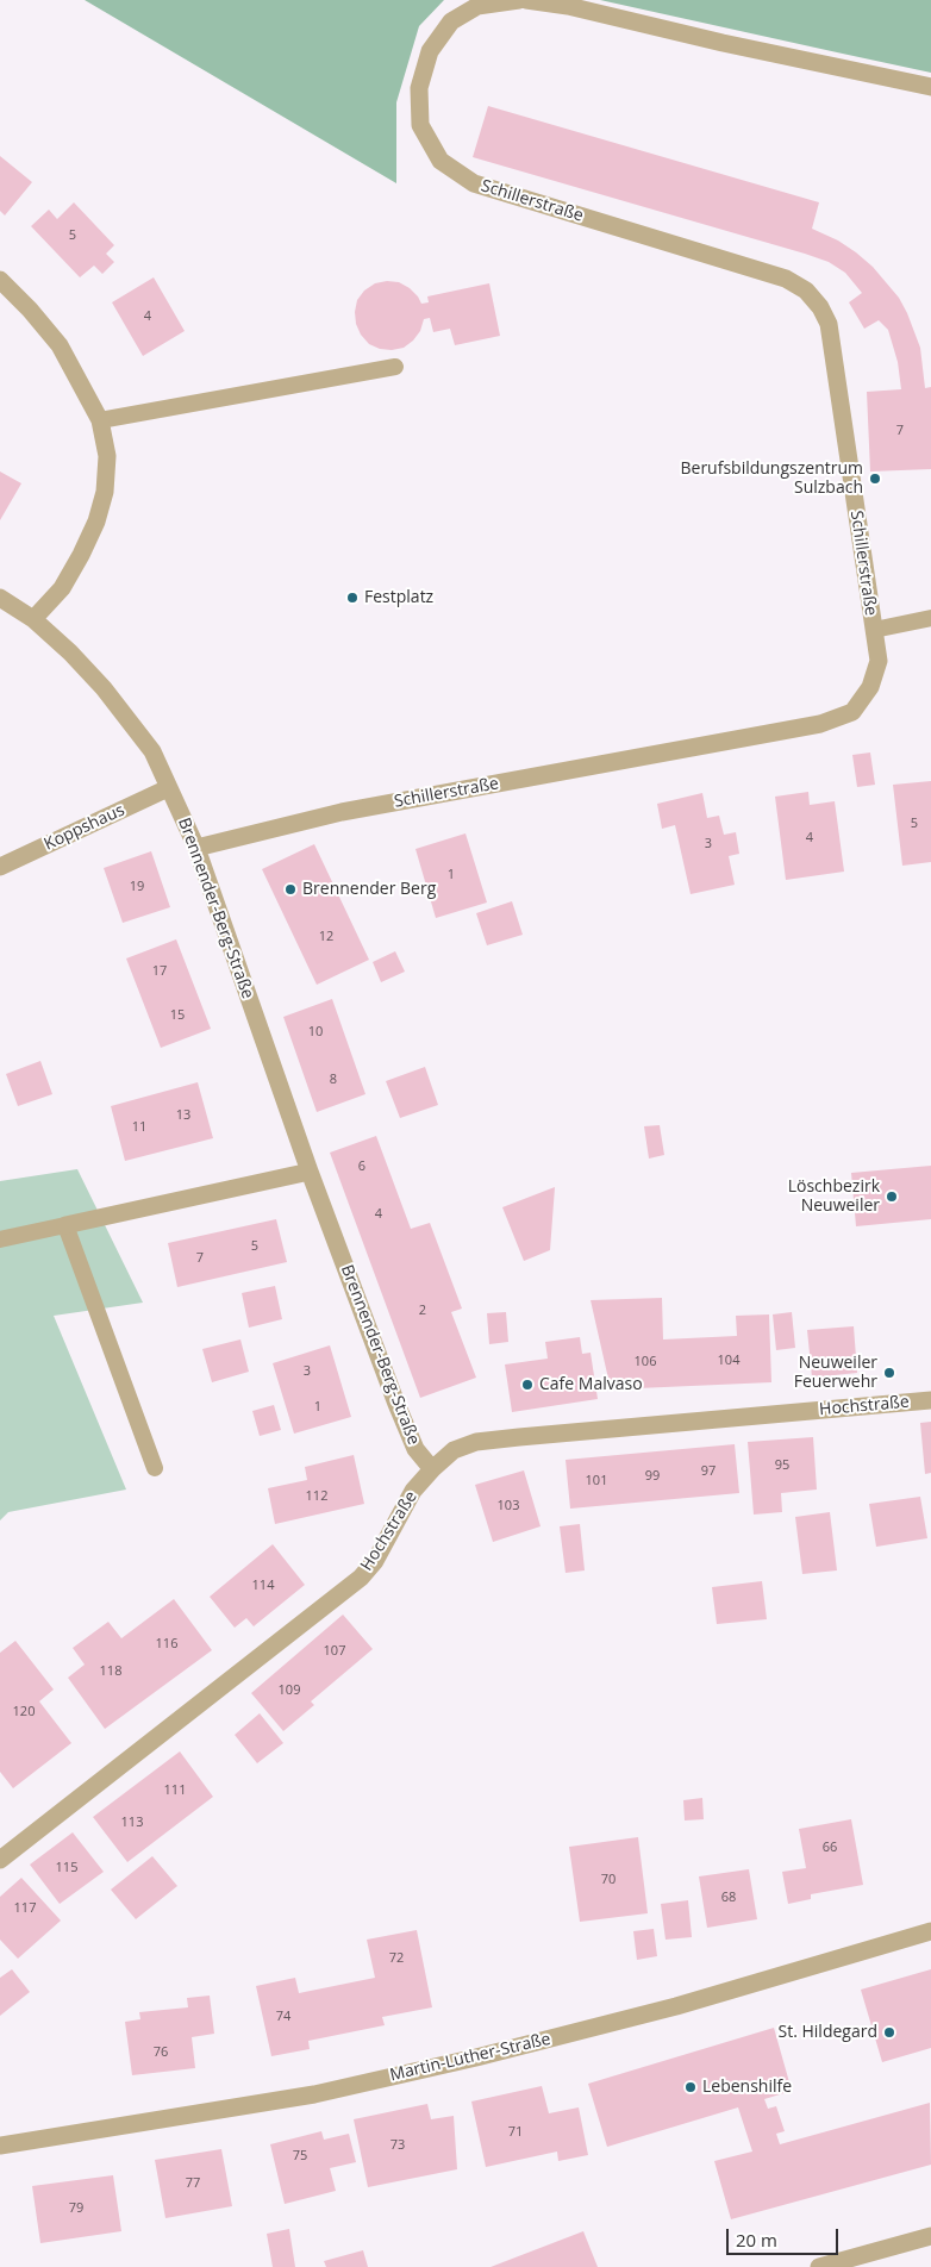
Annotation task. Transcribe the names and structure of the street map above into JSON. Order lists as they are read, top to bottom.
{
  "streets": {
    "street": [
      "Schillerstraße",
      "Koppshaus",
      "Brennender-Berg-Straße",
      "Hochstraße",
      "Martin-Luther-Straße"
    ]
  },
  "crossings": [
    ["Schillerstraße", "Brennender-Berg-Straße"],
    ["Koppshaus", "Brennender-Berg-Straße"],
    ["Brennender-Berg-Straße", "Hochstraße"]
  ],
  "places": [
    "Berufsbildungszentrum Sulzbach",
    "Festplatz",
    "Brennender Berg",
    "Löschbezirk Neuweiler",
    "Neuweiler Feuerwehr",
    "Cafe Malvaso",
    "St. Hildegard",
    "Lebenshilfe"
  ],
  "house_numbers": [
    "5",
    "4",
    "7",
    "5",
    "4",
    "3",
    "1",
    "19",
    "12",
    "17",
    "15",
    "10",
    "8",
    "13",
    "11",
    "6",
    "4",
    "5",
    "7",
    "2",
    "104",
    "106",
    "3",
    "1",
    "95",
    "97",
    "99",
    "101",
    "112",
    "103",
    "114",
    "116",
    "107",
    "118",
    "109",
    "120",
    "111",
    "113",
    "66",
    "115",
    "70",
    "68",
    "117",
    "72",
    "74",
    "76",
    "71",
    "73",
    "75",
    "77",
    "79"
  ],
  "scale_bar": "20 m"
}
